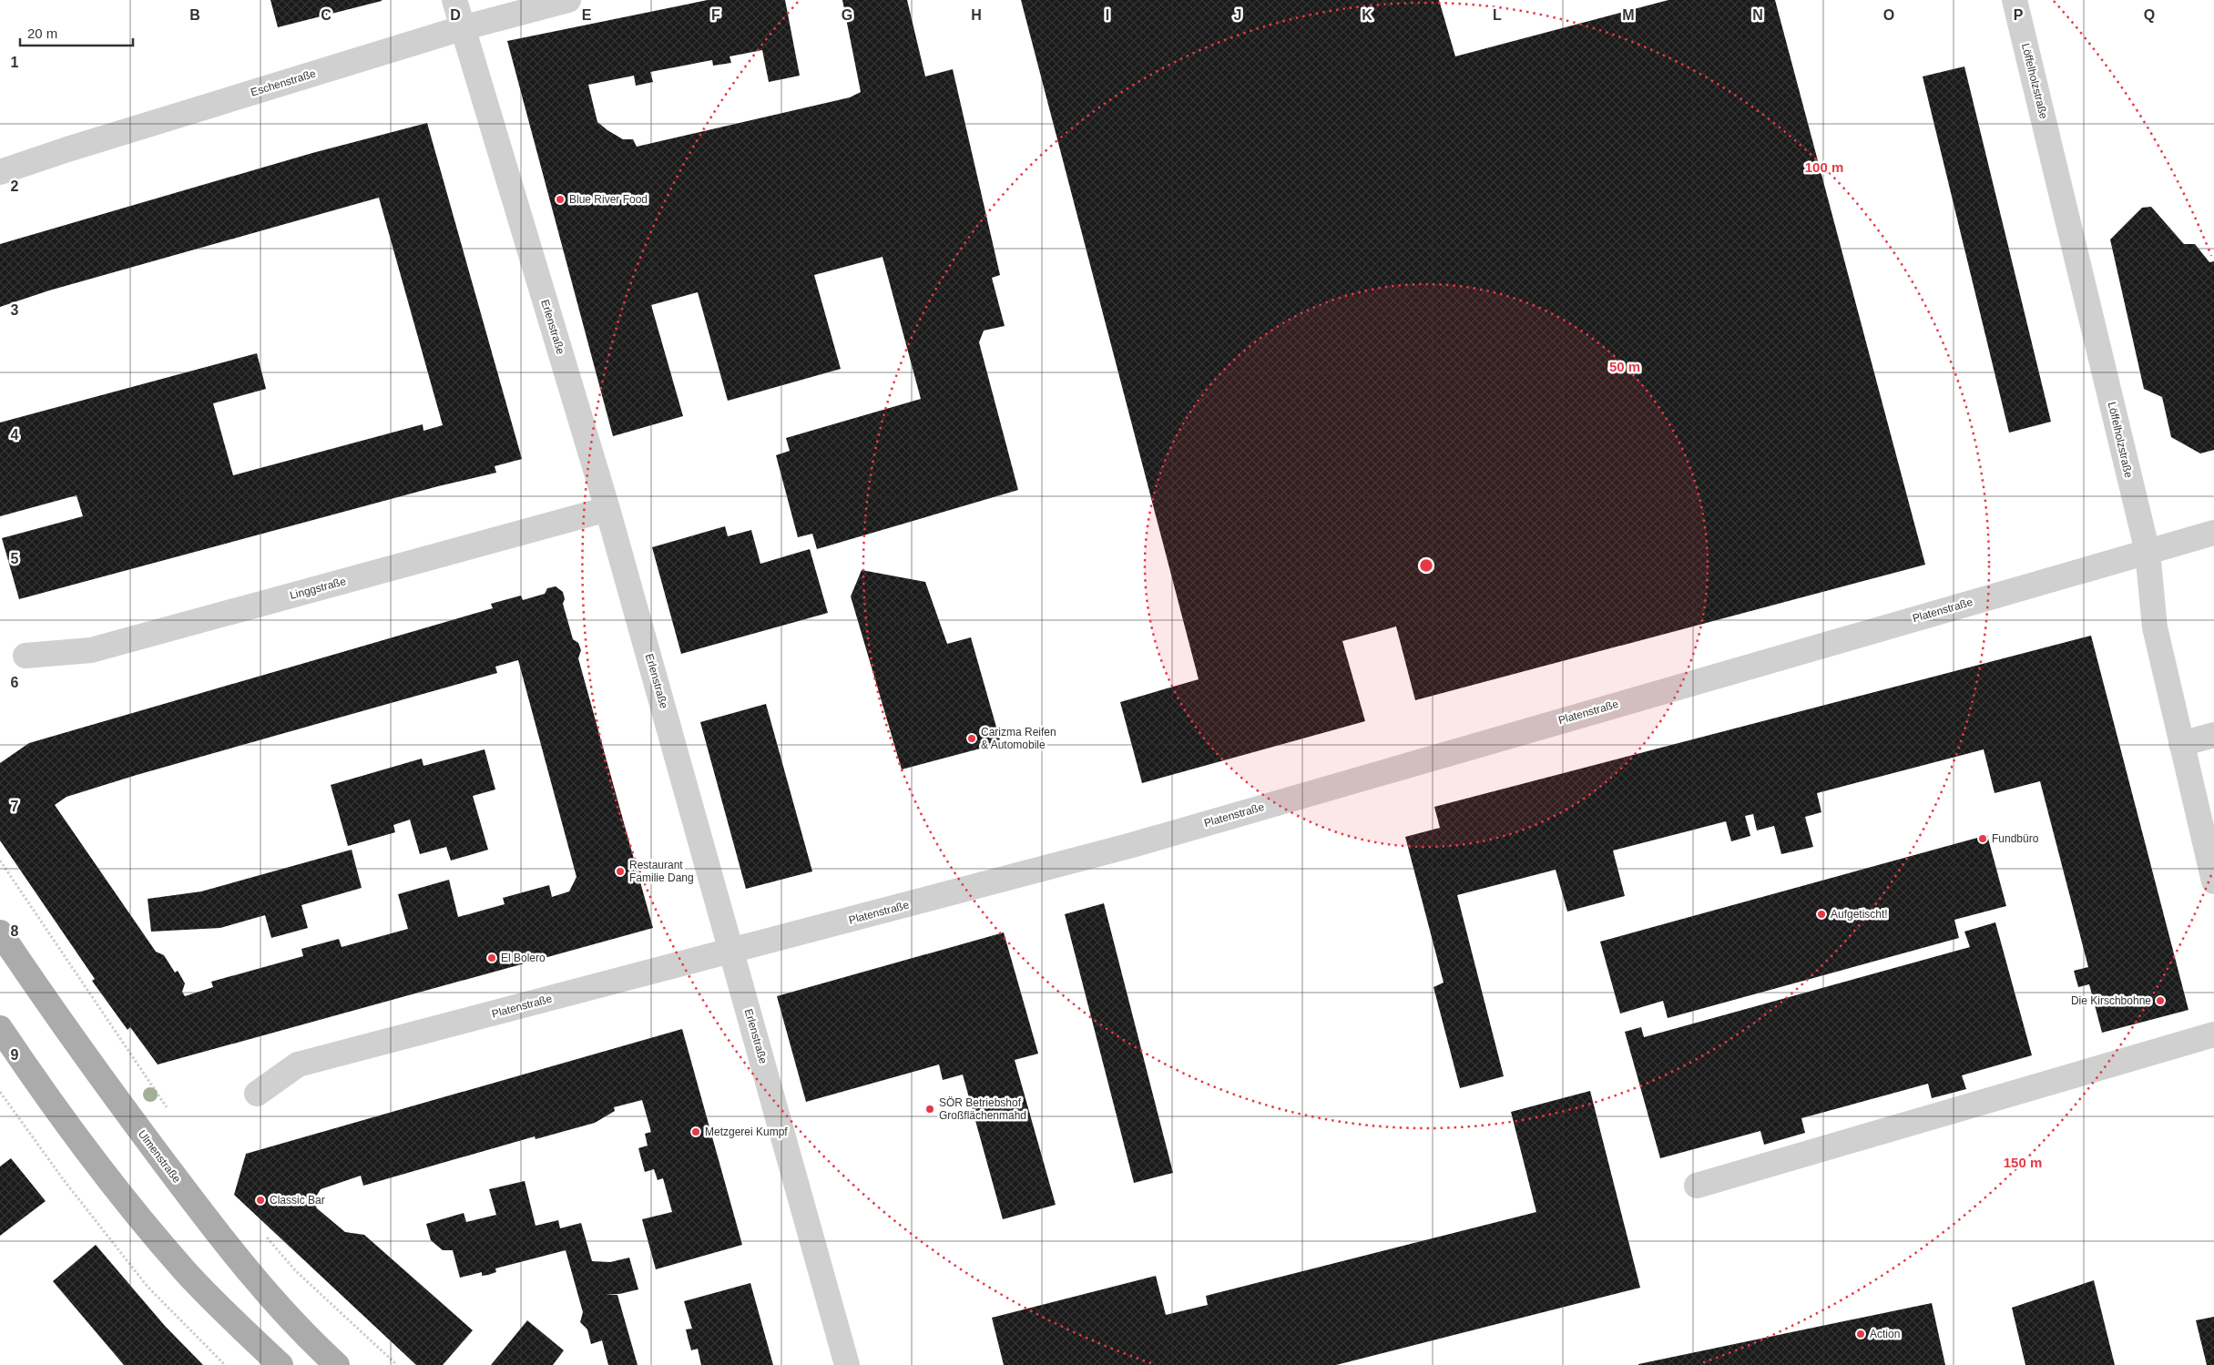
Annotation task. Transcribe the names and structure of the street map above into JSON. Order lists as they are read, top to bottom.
{
  "streets": {
    "main road": ["Ulmenstraße"],
    "street": [
      "Löffelholzstraße",
      "Eschenstraße",
      "Erlenstraße",
      "Linggstraße",
      "Platenstraße"
    ]
  },
  "crossings": [
    ["Löffelholzstraße", "Platenstraße"],
    ["Eschenstraße", "Erlenstraße"],
    ["Erlenstraße", "Linggstraße"],
    ["Erlenstraße", "Platenstraße"]
  ],
  "places": [
    "Blue River Food",
    "Carizma Reifen & Automobile",
    "Fundbüro",
    "Restaurant Familie Dang",
    "Aufgetischt!",
    "El Bolero",
    "Die Kirschbohne",
    "SÖR Betriebshof Großflächenmahd",
    "Metzgerei Kumpf",
    "Classic Bar",
    "Action"
  ],
  "scale_bar": "20 m",
  "grid": {
    "columns": [
      "B",
      "C",
      "D",
      "E",
      "F",
      "G",
      "H",
      "I",
      "J",
      "K",
      "L",
      "M",
      "N",
      "O",
      "P",
      "Q"
    ],
    "rows": [
      "1",
      "2",
      "3",
      "4",
      "5",
      "6",
      "7",
      "8",
      "9"
    ]
  },
  "rings": ["100 m", "50 m", "150 m"]
}
